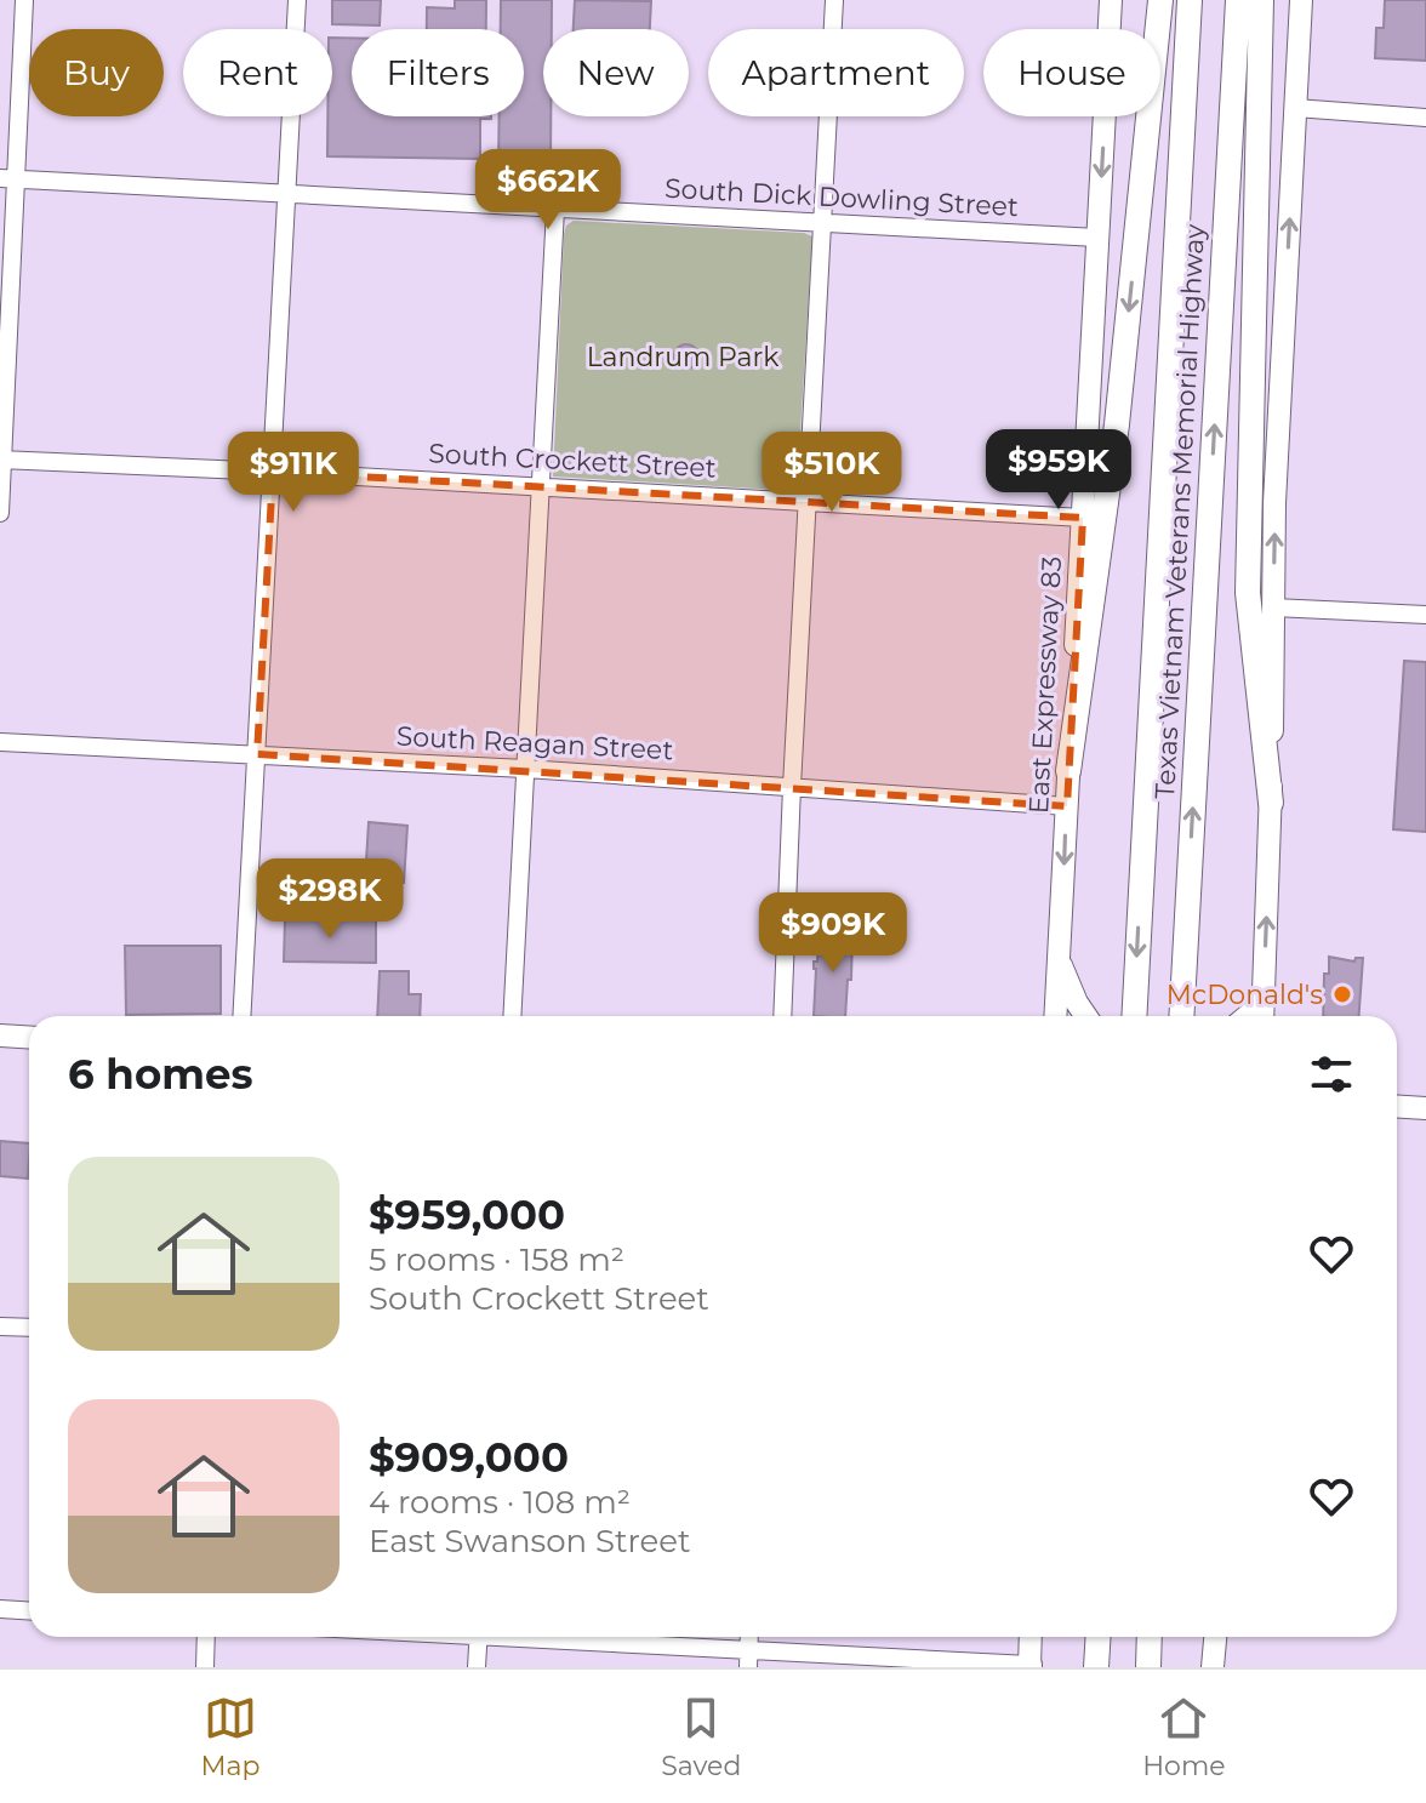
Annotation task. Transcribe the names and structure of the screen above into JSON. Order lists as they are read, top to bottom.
{
  "streets": {
    "highway": ["Texas Vietnam Veterans Memorial Highway"],
    "main road": ["East Expressway 83"],
    "street": ["South Dick Dowling Street", "South Crockett Street", "South Reagan Street"]
  },
  "crossings": [
    ["South Dick Dowling Street", "East Expressway 83"],
    ["South Crockett Street", "East Expressway 83"],
    ["East Expressway 83", "South Reagan Street"]
  ],
  "parks": ["Landrum Park"],
  "places": ["McDonald's"],
  "page": {
    "chip": [
      "Buy",
      "Rent",
      "Filters",
      "New",
      "Apartment",
      "House"
    ],
    "price": [
      "$662K",
      "$959K",
      "$911K",
      "$510K",
      "$298K",
      "$909K"
    ],
    "heading": "6 homes",
    "list": [
      {
        "name": "$959,000",
        "note": "5 rooms · 158 m² · South Crockett Street"
      },
      {
        "name": "$909,000",
        "note": "4 rooms · 108 m² · East Swanson Street"
      }
    ],
    "tabs": ["Map", "Saved", "Home"]
  }
}
